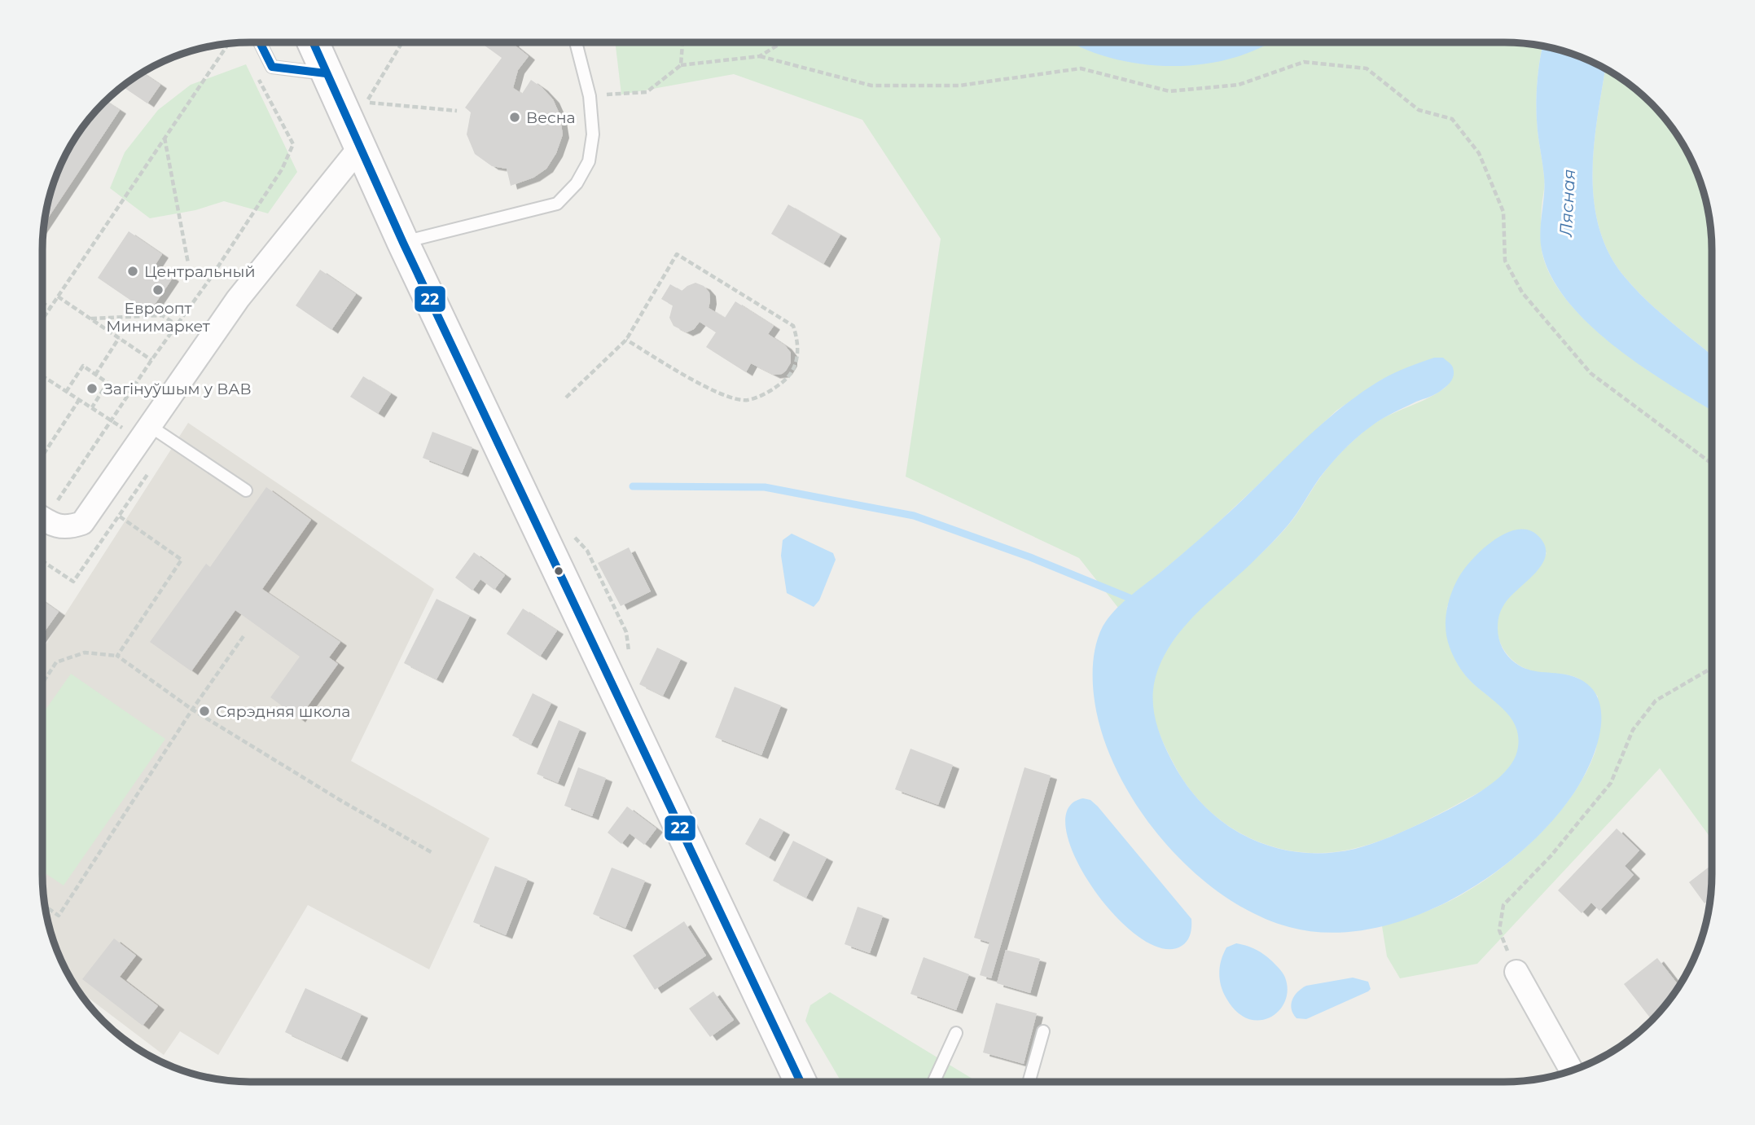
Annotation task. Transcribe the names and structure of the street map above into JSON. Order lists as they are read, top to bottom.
{
  "water": ["Лясная"],
  "places": [
    "Весна",
    "Центральный",
    "Евроопт Минимаркет",
    "Загінуўшым у ВАВ",
    "Сярэдняя школа"
  ],
  "lines": ["transit line 22"]
}
